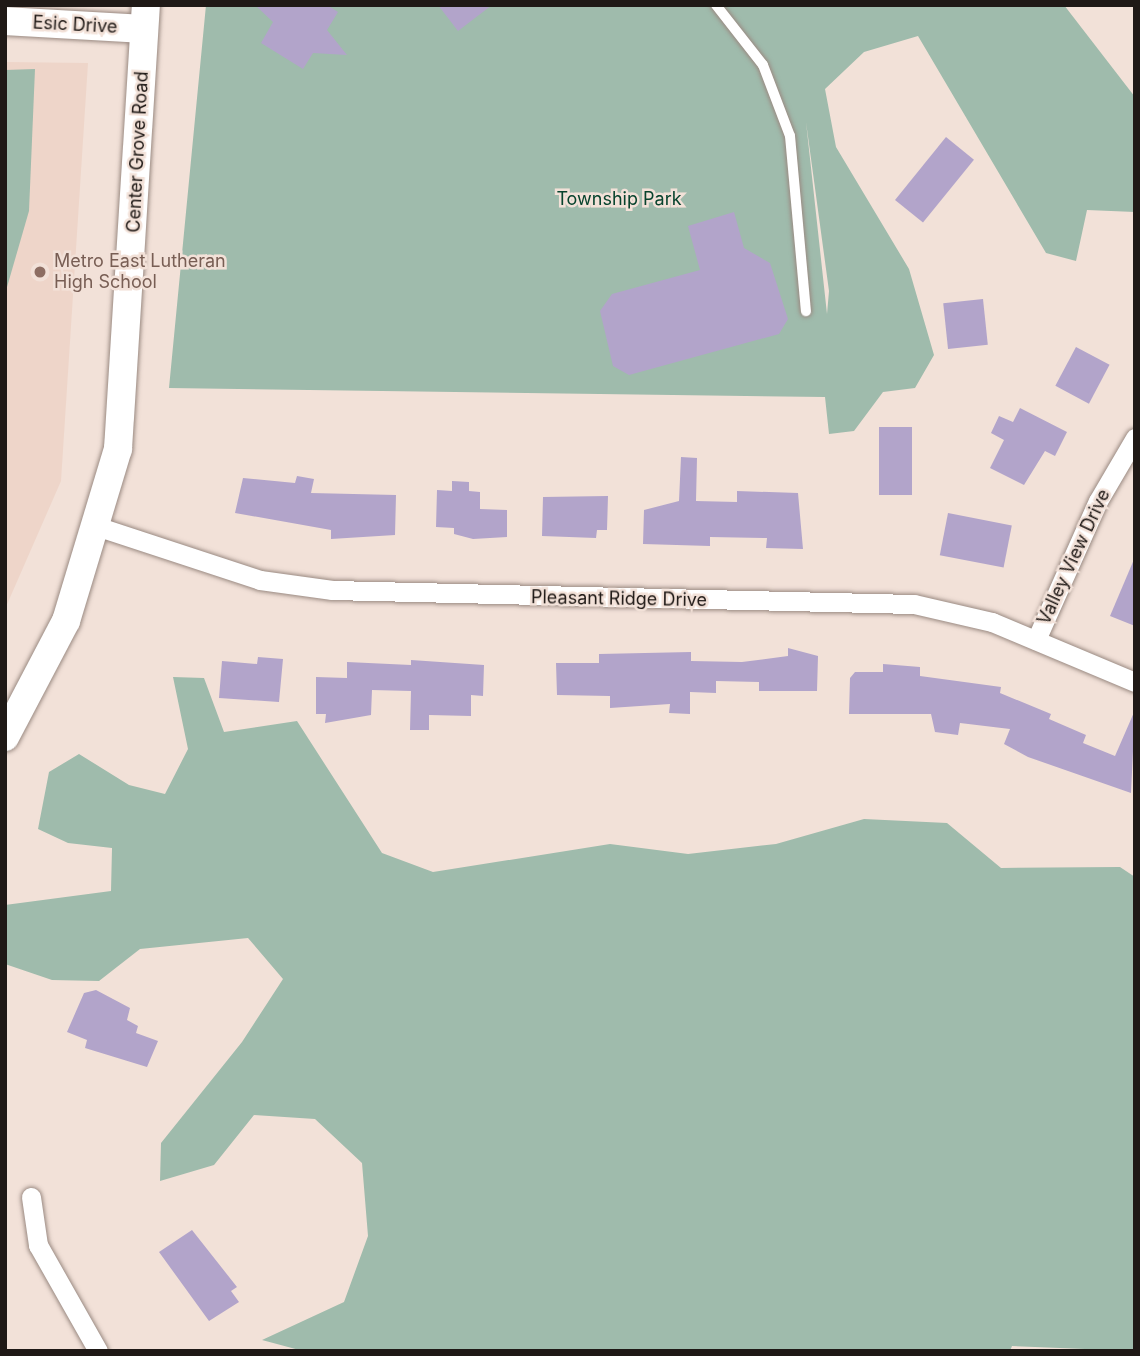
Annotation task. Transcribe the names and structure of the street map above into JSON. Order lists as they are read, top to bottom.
{
  "streets": {
    "street": [
      "Esic Drive",
      "Center Grove Road",
      "Valley View Drive",
      "Pleasant Ridge Drive"
    ]
  },
  "crossings": [
    ["Esic Drive", "Center Grove Road"],
    ["Center Grove Road", "Pleasant Ridge Drive"],
    ["Valley View Drive", "Pleasant Ridge Drive"]
  ],
  "parks": ["Township Park"],
  "places": ["Metro East Lutheran High School"]
}
